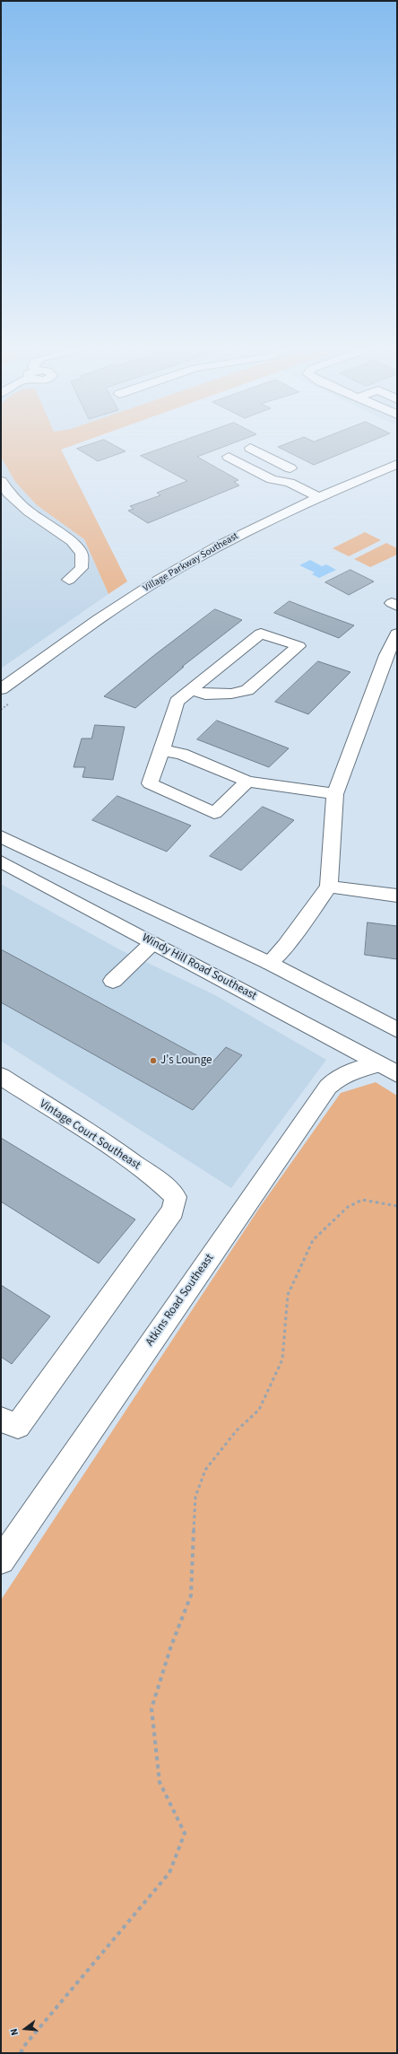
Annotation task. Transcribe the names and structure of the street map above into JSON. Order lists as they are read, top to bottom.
{
  "streets": {
    "street": [
      "Village Parkway Southeast",
      "Windy Hill Road Southeast",
      "Vintage Court Southeast",
      "Atkins Road Southeast"
    ]
  },
  "crossings": [
    ["Windy Hill Road Southeast", "Atkins Road Southeast"]
  ],
  "places": ["J's Lounge"],
  "north": "left"
}
